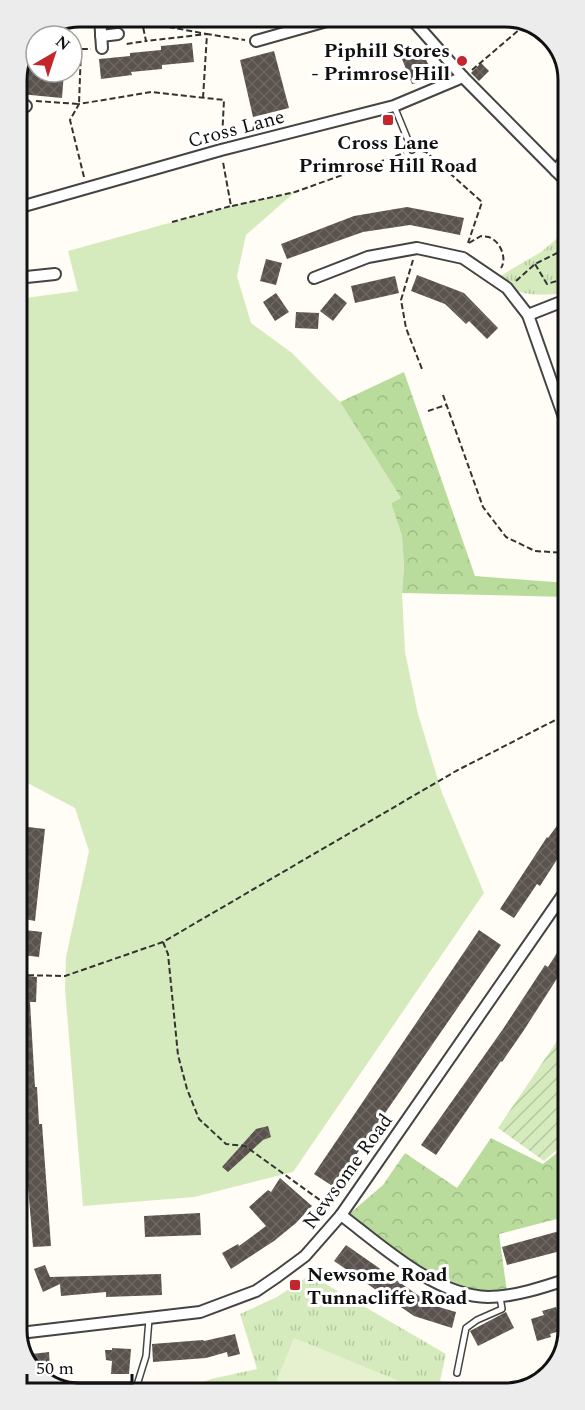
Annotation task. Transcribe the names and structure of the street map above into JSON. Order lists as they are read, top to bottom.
{
  "streets": {
    "street": ["Cross Lane", "Newsome Road"]
  },
  "places": {
    "other": ["Piphill Stores - Primrose Hill"],
    "transit": ["Cross Lane Primrose Hill Road", "Newsome Road Tunnacliffe Road"]
  },
  "scale_bar": "50 m",
  "north": "top right"
}
